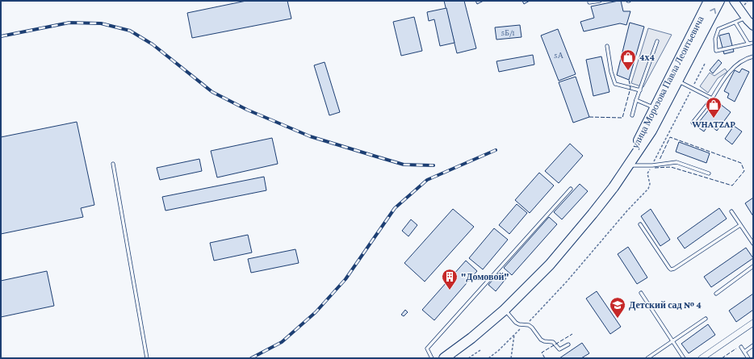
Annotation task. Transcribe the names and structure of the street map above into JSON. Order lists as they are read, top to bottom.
{
  "streets": {
    "main road": ["улица Морозова Павла Леонтьевича"]
  },
  "places": {
    "shop": ["4х4", "WHATZAP"],
    "building": ["\"Домовой\""],
    "school or university": ["Детский сад № 4"]
  },
  "house_numbers": ["5Б/1", "5А"]
}
